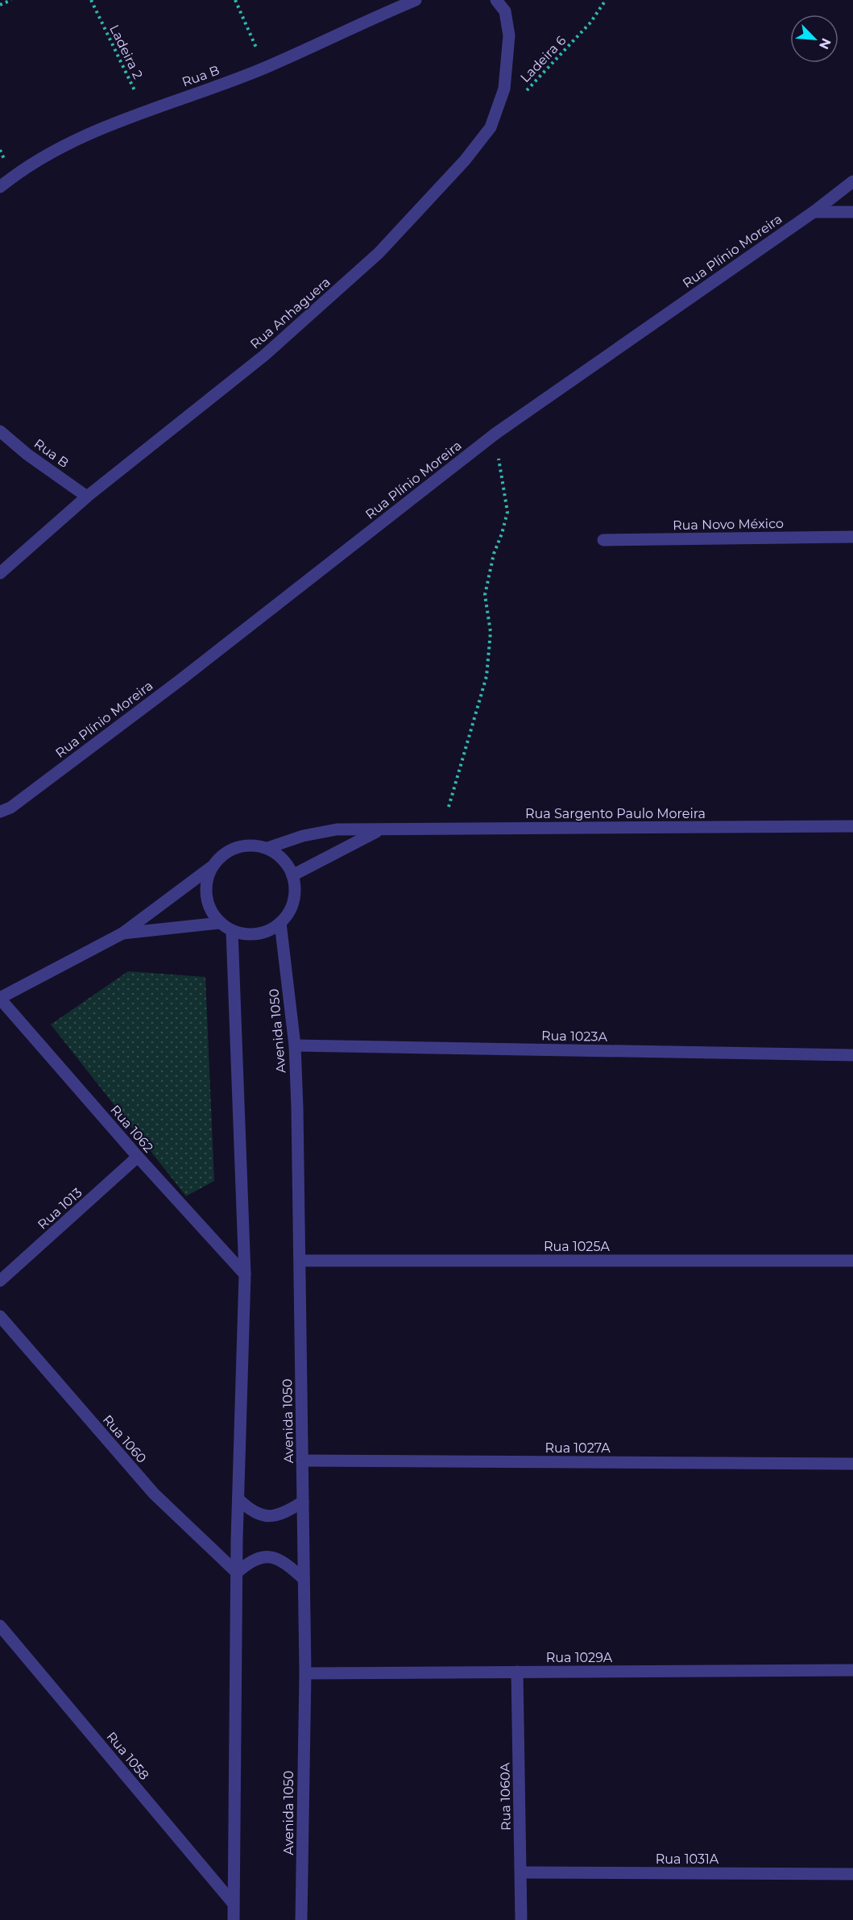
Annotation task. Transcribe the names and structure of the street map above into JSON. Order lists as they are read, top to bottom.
{
  "streets": {
    "street": [
      "Rua B",
      "Rua Plínio Moreira",
      "Rua Anhaguera",
      "Rua Novo México",
      "Rua Sargento Paulo Moreira",
      "Avenida 1050",
      "Rua 1023A",
      "Rua 1062",
      "Rua 1013",
      "Rua 1025A",
      "Rua 1060",
      "Rua 1027A",
      "Rua 1029A",
      "Rua 1058",
      "Rua 1060A",
      "Rua 1031A"
    ],
    "path": ["Ladeira 2", "Ladeira 6"]
  },
  "crossings": [
    ["Ladeira 2", "Rua B"],
    ["Rua B", "Rua Anhaguera"],
    ["Rua Sargento Paulo Moreira", "Avenida 1050"],
    ["Avenida 1050", "Rua 1023A"],
    ["Avenida 1050", "Rua 1025A"],
    ["Avenida 1050", "Rua 1027A"],
    ["Avenida 1050", "Rua 1029A"],
    ["Rua 1062", "Rua 1013"],
    ["Rua 1029A", "Rua 1060A"],
    ["Rua 1060A", "Rua 1031A"]
  ],
  "north": "bottom right"
}
